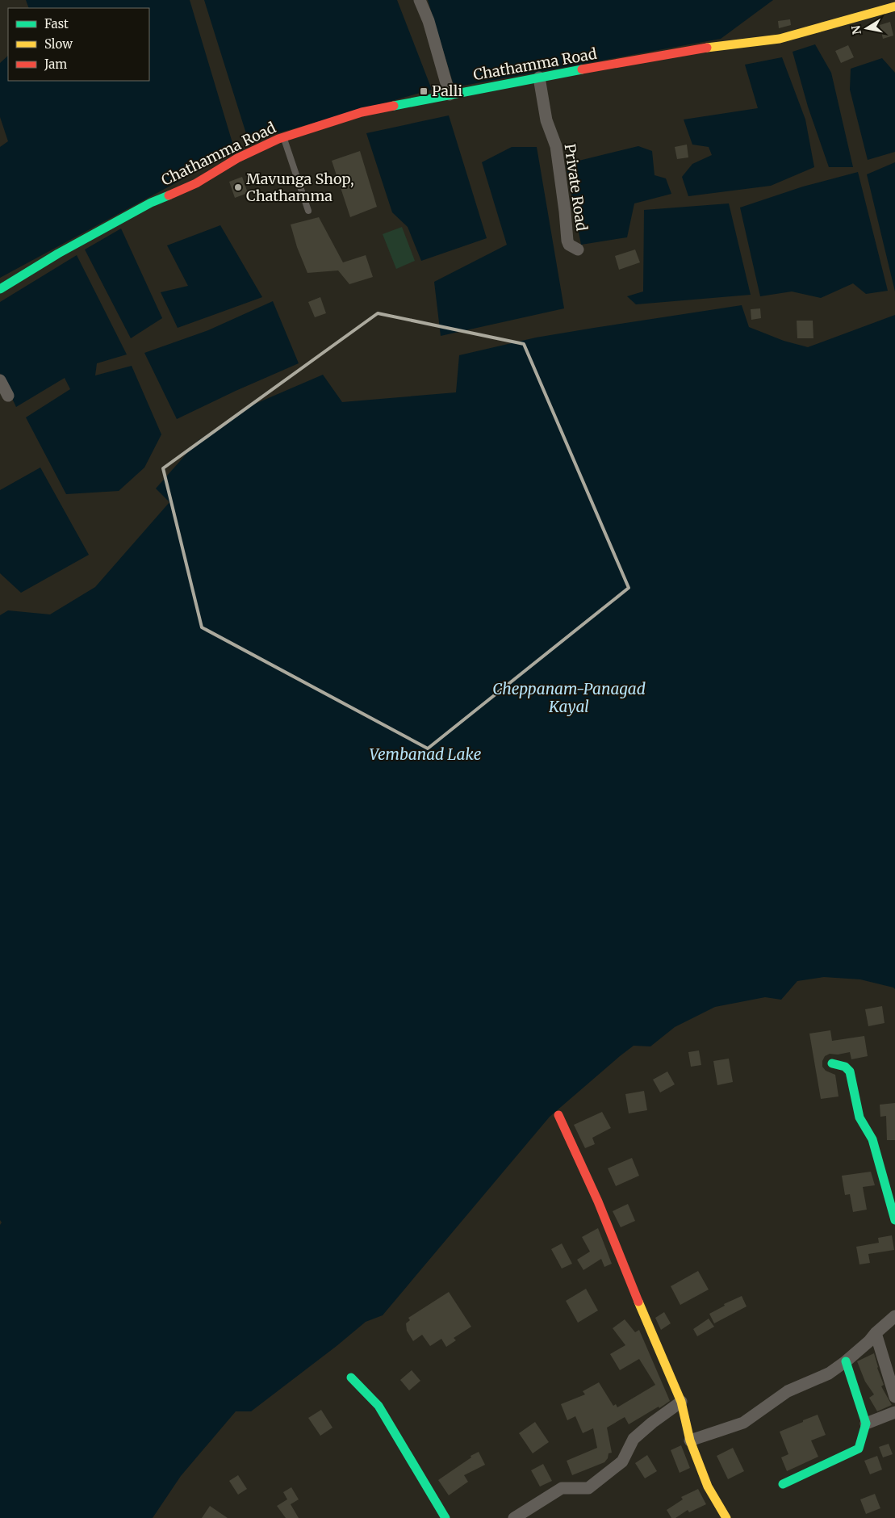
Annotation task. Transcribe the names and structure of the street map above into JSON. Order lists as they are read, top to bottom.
{
  "streets": {
    "street": ["Chathamma Road", "Private Road"]
  },
  "crossings": [
    ["Chathamma Road", "Private Road"]
  ],
  "water": ["Cheppanam-Panagad Kayal", "Vembanad Lake"],
  "places": {
    "transit": ["Palli"],
    "other": ["Mavunga Shop, Chathamma"]
  },
  "legend": ["Fast", "Slow", "Jam"],
  "north": "left"
}
